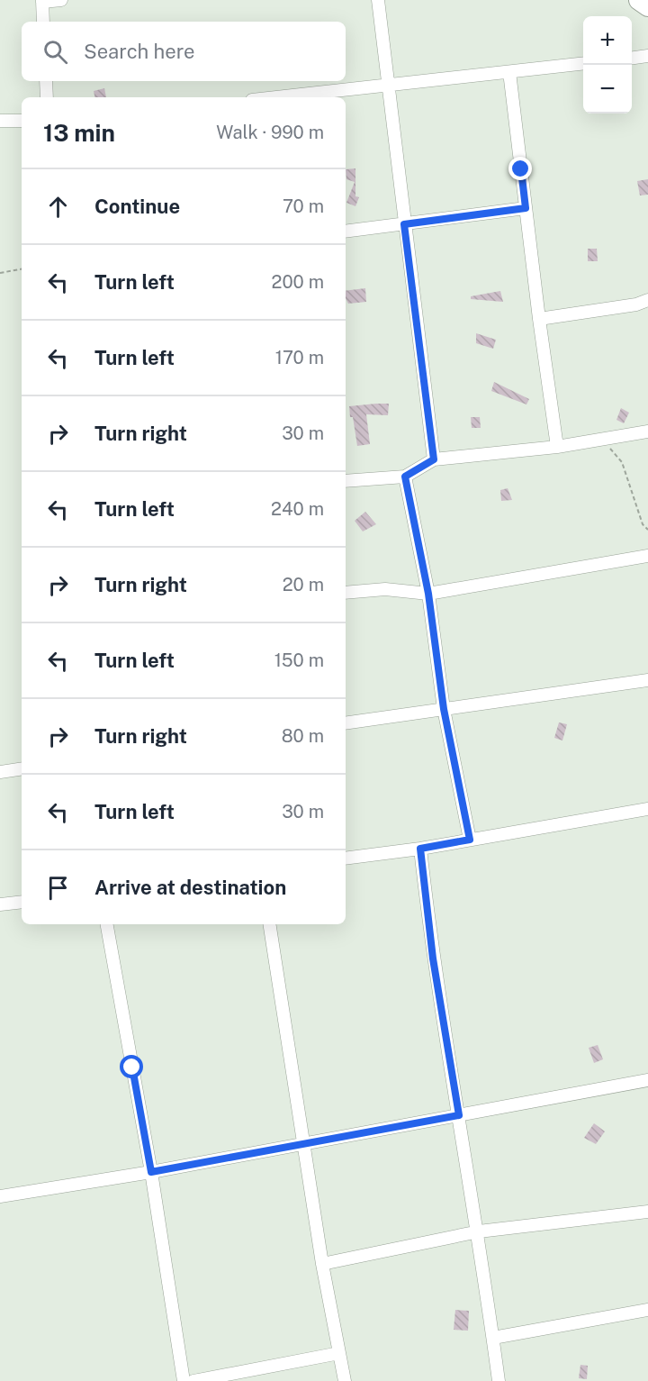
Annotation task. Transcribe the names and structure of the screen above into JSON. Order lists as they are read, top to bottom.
{
  "page": {
    "map_buttons": ["+", "−"],
    "search": "Search here",
    "heading": ["13 min", "Walk · 990 m"],
    "list": [
      ["Continue", "70 m"],
      ["Turn left", "200 m"],
      ["Turn left", "170 m"],
      ["Turn right", "30 m"],
      ["Turn left", "240 m"],
      ["Turn right", "20 m"],
      ["Turn left", "150 m"],
      ["Turn right", "80 m"],
      ["Turn left", "30 m"],
      "Arrive at destination"
    ]
  }
}
